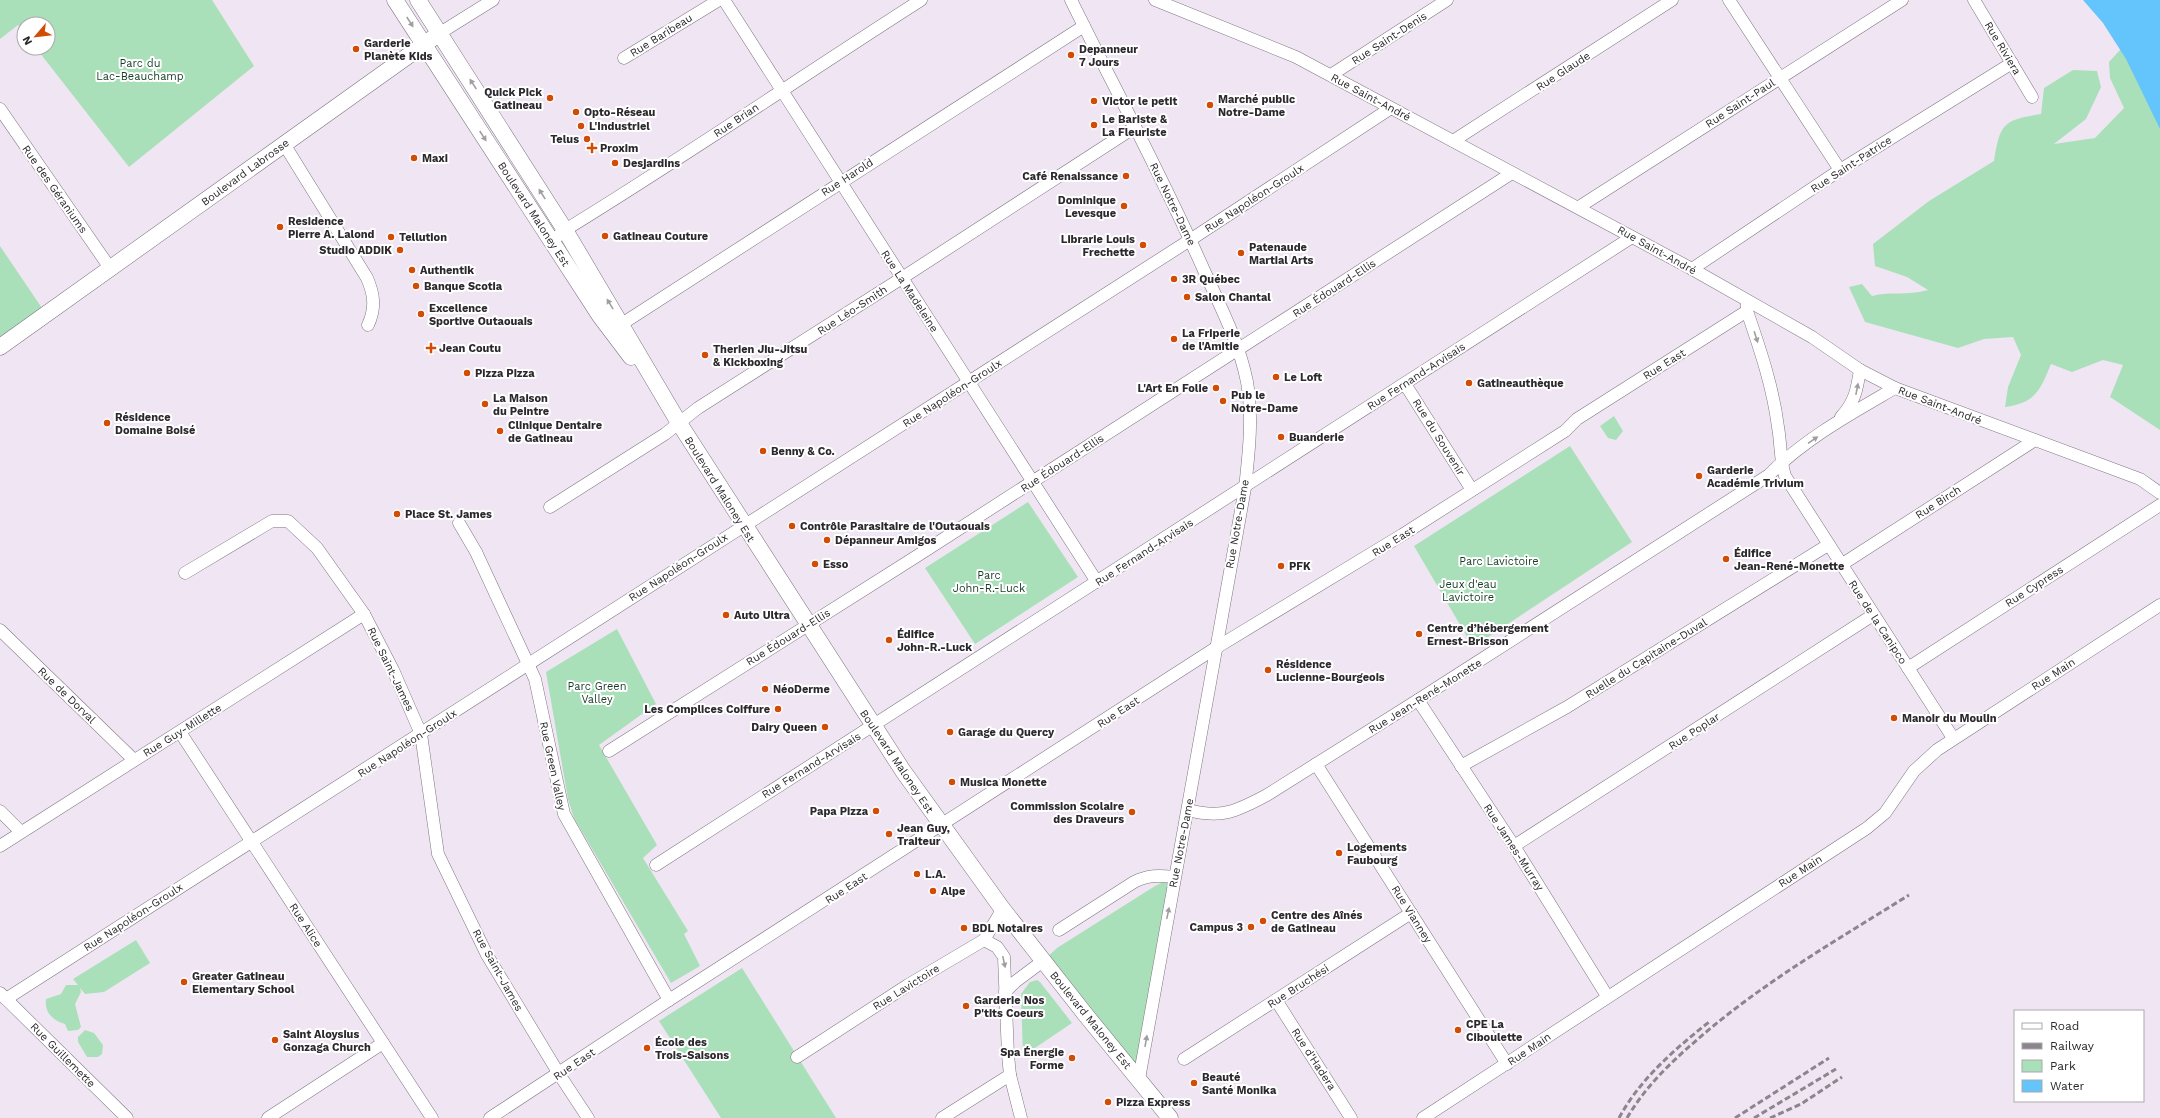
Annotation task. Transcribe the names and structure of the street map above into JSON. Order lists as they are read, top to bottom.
{
  "streets": {
    "main road": ["Boulevard Labrosse", "Boulevard Maloney Est"],
    "street": [
      "Rue Baribeau",
      "Rue Saint-Denis",
      "Rue Riviera",
      "Rue Glaude",
      "Rue Saint-André",
      "Rue Saint-Paul",
      "Rue Brian",
      "Rue Saint-Patrice",
      "Rue Harold",
      "Rue des Géraniums",
      "Rue Napoléon-Groulx",
      "Rue Notre-Dame",
      "Rue Édouard-Ellis",
      "Rue La Madeleine",
      "Rue Léo-Smith",
      "Rue East",
      "Rue Fernand-Arvisais",
      "Rue du Souvenir",
      "Rue Birch",
      "Rue Cypress",
      "Rue de la Canipco",
      "Ruelle du Capitaine-Duval",
      "Rue Saint-James",
      "Rue Main",
      "Rue de Dorval",
      "Rue Jean-René-Monette",
      "Rue Guy-Millette",
      "Rue Poplar",
      "Rue Green Valley",
      "Rue James-Murray",
      "Rue Vianney",
      "Rue Alice",
      "Rue Bruchési",
      "Rue Lavictoire",
      "Rue Guillemette",
      "Rue d'Hadera"
    ]
  },
  "crossings": [
    ["Rue Saint-Denis", "Rue Saint-André"],
    ["Rue Riviera", "Rue Saint-Patrice"],
    ["Rue Glaude", "Rue Saint-André"],
    ["Rue Saint-André", "Rue Saint-Paul"],
    ["Rue Saint-André", "Rue Saint-Patrice"],
    ["Rue Saint-André", "Rue Napoléon-Groulx"],
    ["Rue Saint-André", "Rue Édouard-Ellis"],
    ["Rue Saint-André", "Rue East"],
    ["Rue Saint-André", "Rue Fernand-Arvisais"],
    ["Rue Saint-André", "Rue Birch"],
    ["Rue Saint-André", "Rue de la Canipco"],
    ["Rue Saint-André", "Rue Jean-René-Monette"],
    ["Rue Brian", "Boulevard Maloney Est"],
    ["Rue Brian", "Rue La Madeleine"],
    ["Boulevard Labrosse", "Rue des Géraniums"],
    ["Boulevard Labrosse", "Boulevard Maloney Est"],
    ["Rue Harold", "Rue Notre-Dame"],
    ["Rue Harold", "Boulevard Maloney Est"],
    ["Rue Harold", "Rue La Madeleine"],
    ["Rue Napoléon-Groulx", "Rue Notre-Dame"],
    ["Rue Napoléon-Groulx", "Boulevard Maloney Est"],
    ["Rue Napoléon-Groulx", "Rue La Madeleine"],
    ["Rue Napoléon-Groulx", "Rue Saint-James"],
    ["Rue Napoléon-Groulx", "Rue Green Valley"],
    ["Rue Napoléon-Groulx", "Rue Alice"],
    ["Rue Napoléon-Groulx", "Rue Guillemette"],
    ["Rue Notre-Dame", "Boulevard Maloney Est"],
    ["Rue Notre-Dame", "Rue Édouard-Ellis"],
    ["Rue Notre-Dame", "Rue Léo-Smith"],
    ["Rue Notre-Dame", "Rue East"],
    ["Rue Notre-Dame", "Rue Fernand-Arvisais"],
    ["Rue Notre-Dame", "Rue Jean-René-Monette"],
    ["Boulevard Maloney Est", "Rue Édouard-Ellis"],
    ["Boulevard Maloney Est", "Rue Léo-Smith"],
    ["Boulevard Maloney Est", "Rue East"],
    ["Boulevard Maloney Est", "Rue Fernand-Arvisais"],
    ["Boulevard Maloney Est", "Rue Lavictoire"],
    ["Rue Édouard-Ellis", "Rue La Madeleine"],
    ["Rue La Madeleine", "Rue Léo-Smith"],
    ["Rue La Madeleine", "Rue Fernand-Arvisais"],
    ["Rue East", "Rue du Souvenir"],
    ["Rue East", "Rue de la Canipco"],
    ["Rue East", "Rue Saint-James"],
    ["Rue East", "Rue Green Valley"],
    ["Rue Fernand-Arvisais", "Rue du Souvenir"],
    ["Rue Birch", "Rue de la Canipco"],
    ["Rue Cypress", "Rue de la Canipco"],
    ["Rue de la Canipco", "Ruelle du Capitaine-Duval"],
    ["Rue de la Canipco", "Rue Main"],
    ["Rue de la Canipco", "Rue Jean-René-Monette"],
    ["Rue de la Canipco", "Rue Poplar"],
    ["Ruelle du Capitaine-Duval", "Rue James-Murray"],
    ["Rue Saint-James", "Rue Guy-Millette"],
    ["Rue Main", "Rue James-Murray"],
    ["Rue Main", "Rue Vianney"],
    ["Rue de Dorval", "Rue Guy-Millette"],
    ["Rue Jean-René-Monette", "Rue James-Murray"],
    ["Rue Jean-René-Monette", "Rue Vianney"],
    ["Rue Guy-Millette", "Rue Alice"],
    ["Rue Poplar", "Rue James-Murray"],
    ["Rue Vianney", "Rue Bruchési"],
    ["Rue Bruchési", "Rue d'Hadera"]
  ],
  "parks": [
    "Parc du Lac-Beauchamp",
    "Parc Lavictoire",
    "Parc John-R.-Luck",
    "Jeux d'eau Lavictoire",
    "Parc Green Valley"
  ],
  "places": {
    "other": [
      "Garderie Planète Kids",
      "Depanneur 7 Jours",
      "Quick Pick Gatineau",
      "Victor le petit",
      "Marché public Notre-Dame",
      "Opto-Réseau",
      "Le Bariste & La Fleuriste",
      "L'Industriel",
      "Telus",
      "Maxi",
      "Desjardins",
      "Café Renaissance",
      "Dominique Levesque",
      "Residence Pierre A. Lalond",
      "Gatineau Couture",
      "Tellution",
      "Librarie Louis Frechette",
      "Studio ADDIK",
      "Patenaude Martial Arts",
      "Authentik",
      "3R Québec",
      "Banque Scotia",
      "Salon Chantal",
      "Excellence Sportive Outaouais",
      "La Friperie de l'Amitie",
      "Therien Jiu-Jitsu & Kickboxing",
      "Pizza Pizza",
      "Le Loft",
      "Gatineauthèque",
      "L'Art En Folie",
      "Pub le Notre-Dame",
      "La Maison du Peintre",
      "Résidence Domaine Boisé",
      "Clinique Dentaire de Gatineau",
      "Buanderie",
      "Benny & Co.",
      "Garderie Académie Trivium",
      "Place St. James",
      "Contrôle Parasitaire de l'Outaouais",
      "Dépanneur Amigos",
      "Édifice Jean-René-Monette",
      "Esso",
      "PFK",
      "Auto Ultra",
      "Centre d’hébergement Ernest-Brisson",
      "Édifice John-R.-Luck",
      "Résidence Lucienne-Bourgeois",
      "NéoDerme",
      "Les Complices Coiffure",
      "Manoir du Moulin",
      "Dairy Queen",
      "Garage du Quercy",
      "Musica Monette",
      "Papa Pizza",
      "Commission Scolaire des Draveurs",
      "Jean Guy, Traiteur",
      "Logements Faubourg",
      "L.A.",
      "Alpe",
      "Centre des Aînés de Gatineau",
      "Campus 3",
      "BDL Notaires",
      "Greater Gatineau Elementary School",
      "Garderie Nos P'tits Coeurs",
      "CPE La Ciboulette",
      "Saint Aloysius Gonzaga Church",
      "École des Trois-Saisons",
      "Spa Énergie Forme",
      "Beauté Santé Monika",
      "Pizza Express"
    ],
    "health": ["Proxim", "Jean Coutu"]
  },
  "legend": [
    "Road",
    "Railway",
    "Park",
    "Water"
  ],
  "north": "bottom left"
}
